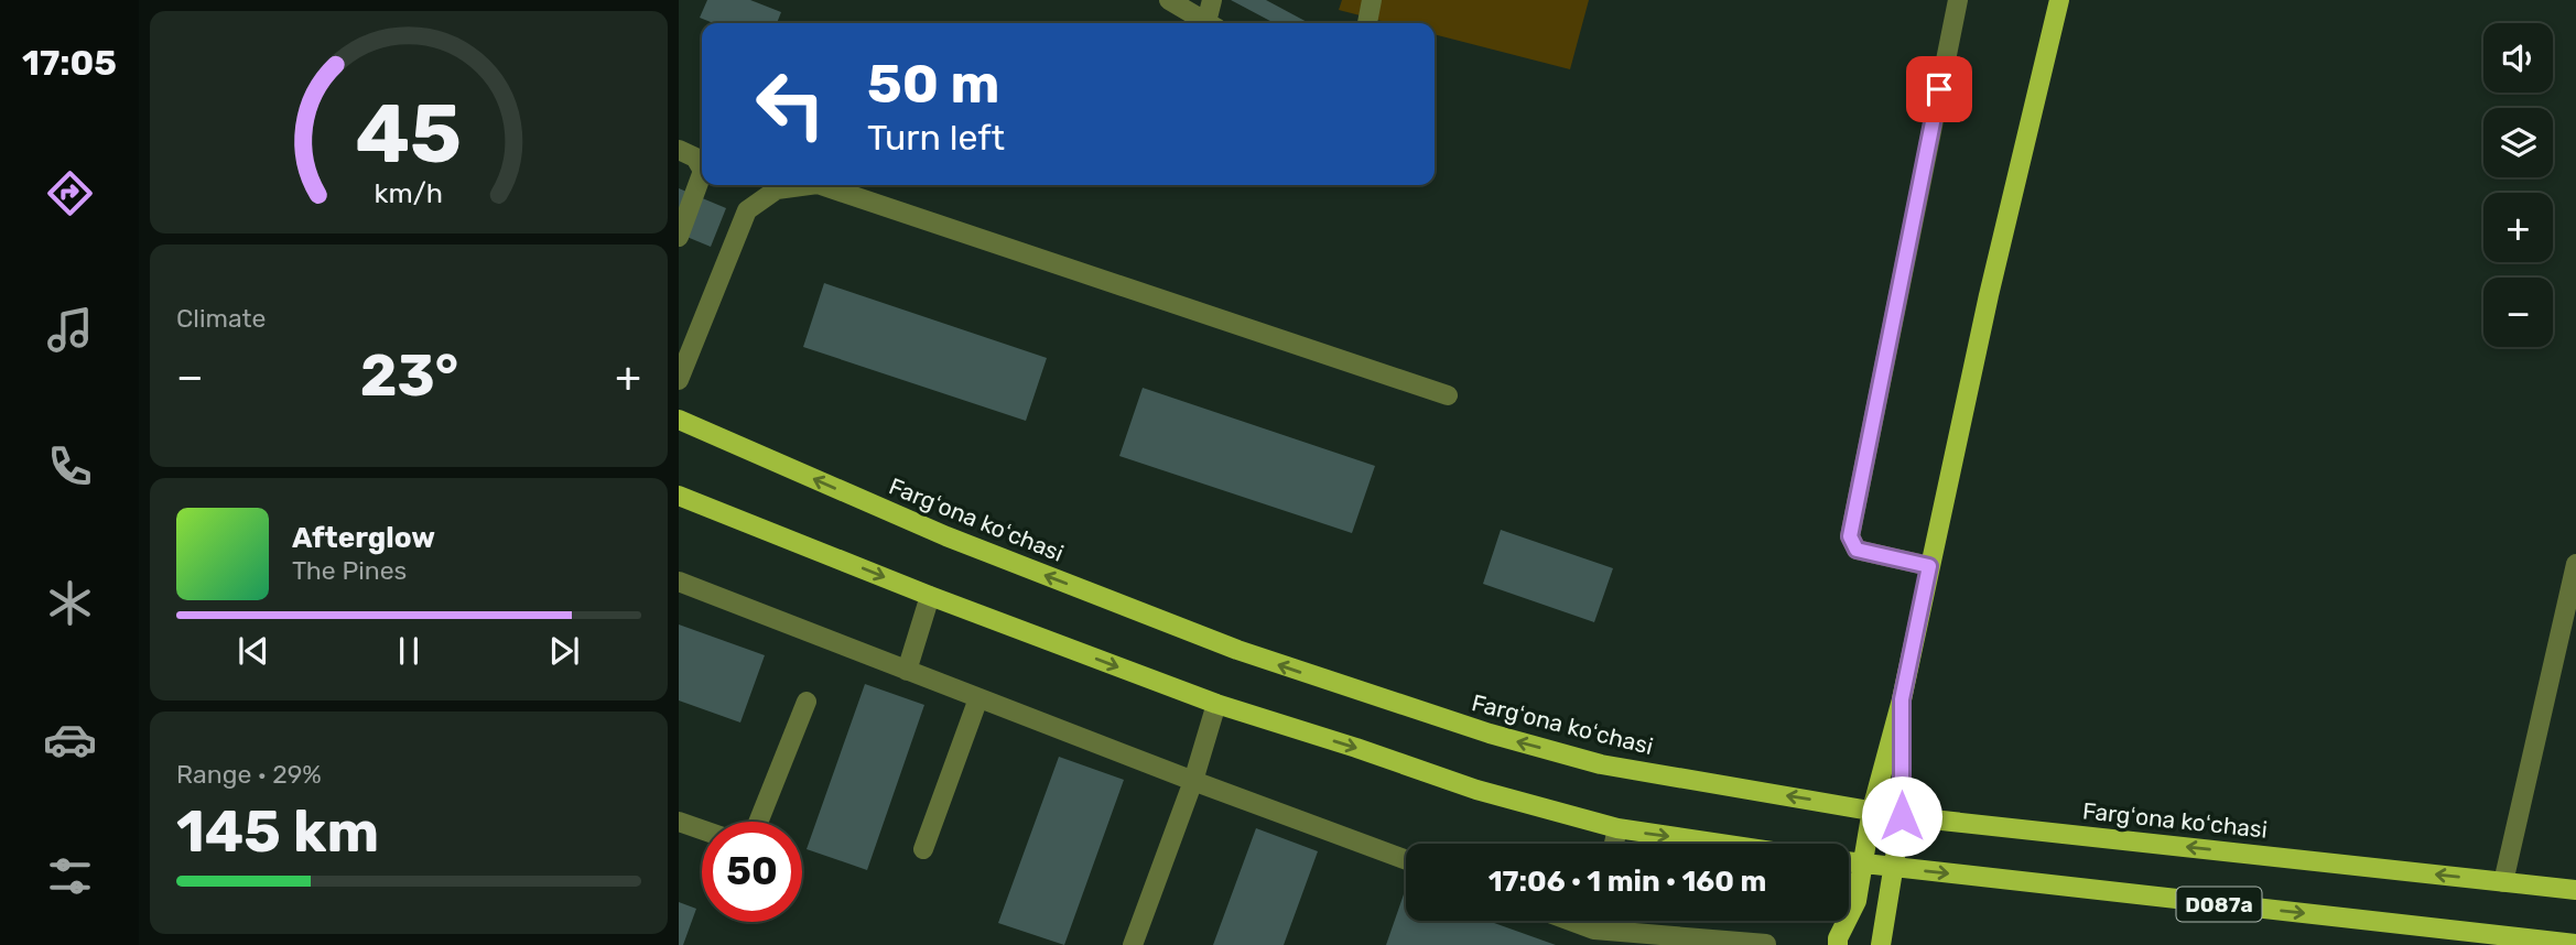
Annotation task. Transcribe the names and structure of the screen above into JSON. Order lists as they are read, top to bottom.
{
  "streets": {
    "main road": ["Fargʻona koʻchasi", "D087a"]
  },
  "page": {
    "tabs": "17:05",
    "map_buttons": ["+", "−"],
    "turn": ["50 m", "Turn left"],
    "tile": [
      "Climate",
      ["Range · 29%", "145 km"]
    ],
    "heat": ["−", "23°", "+"],
    "song": ["Afterglow", "The Pines"],
    "limit": "50",
    "trip": "17:06 · 1 min · 160 m",
    "gauge": ["45", "km/h"]
  }
}
